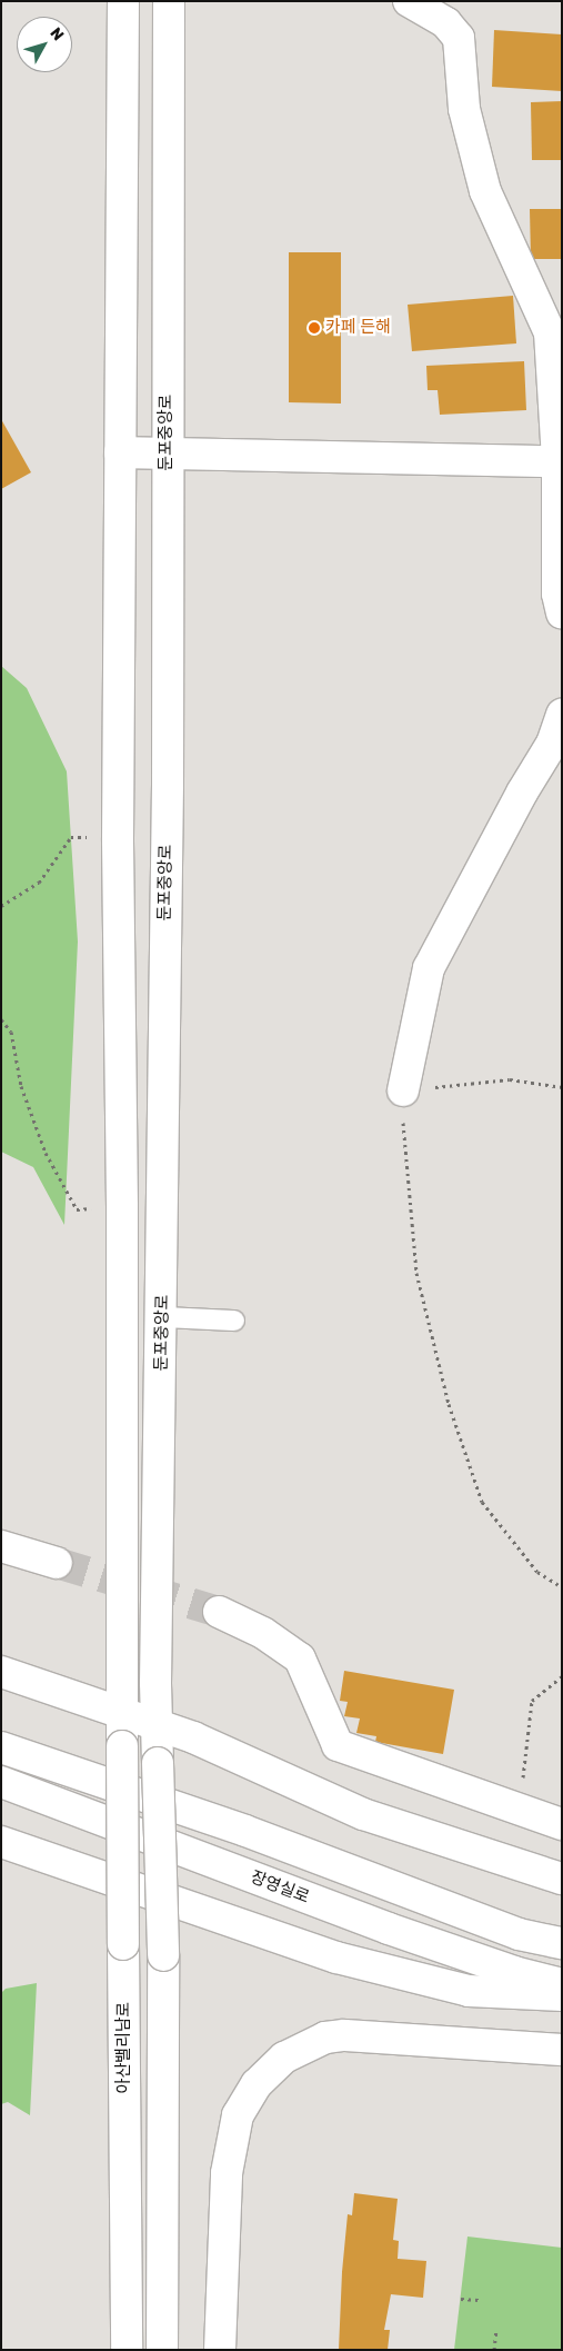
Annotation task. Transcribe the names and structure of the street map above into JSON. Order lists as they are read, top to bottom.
{
  "streets": {
    "main road": ["둔포중앙로", "장영실로", "아산밸리남로"]
  },
  "places": ["카페 든해"],
  "north": "top right"
}
